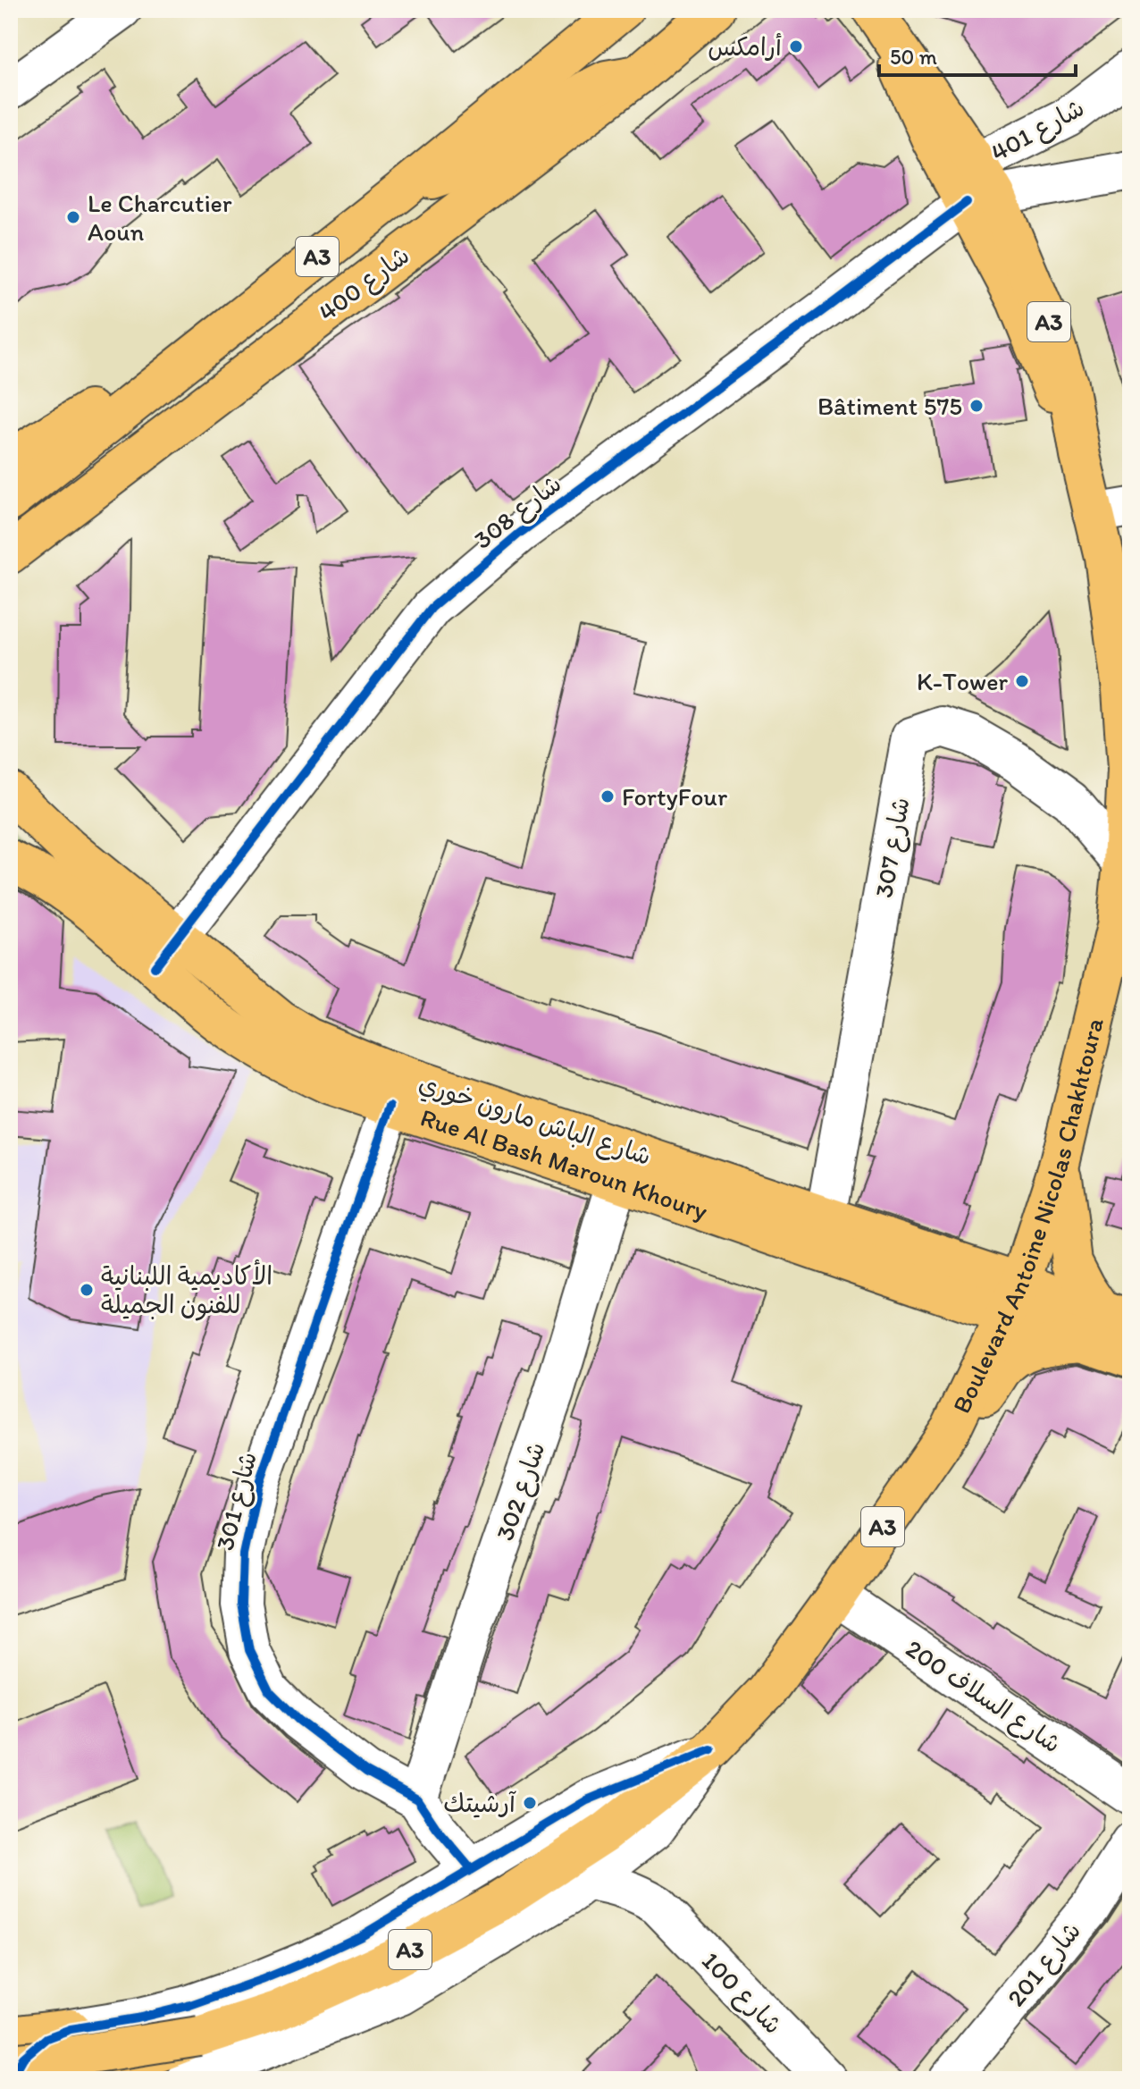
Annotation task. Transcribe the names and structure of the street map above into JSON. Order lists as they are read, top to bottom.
{
  "streets": {
    "main road": [
      "A3",
      "شارع 400",
      "شارع الباش مارون خوري",
      "Rue Al Bash Maroun Khoury",
      "Boulevard Antoine Nicolas Chakhtoura"
    ],
    "street": [
      "شارع 401",
      "شارع 308",
      "شارع 307",
      "شارع 302",
      "شارع 301",
      "200 شارع السلاف",
      "شارع 201",
      "شارع 100"
    ]
  },
  "crossings": [
    ["شارع 401", "شارع 308"],
    ["شارع 401", "Boulevard Antoine Nicolas Chakhtoura"],
    ["A3", "Boulevard Antoine Nicolas Chakhtoura"],
    ["شارع 308", "شارع الباش مارون خوري"],
    ["شارع 308", "Rue Al Bash Maroun Khoury"],
    ["شارع 308", "Boulevard Antoine Nicolas Chakhtoura"],
    ["شارع 307", "شارع الباش مارون خوري"],
    ["شارع 307", "Boulevard Antoine Nicolas Chakhtoura"],
    ["شارع الباش مارون خوري", "Rue Al Bash Maroun Khoury"],
    ["شارع الباش مارون خوري", "Boulevard Antoine Nicolas Chakhtoura"],
    ["Rue Al Bash Maroun Khoury", "Boulevard Antoine Nicolas Chakhtoura"],
    ["Rue Al Bash Maroun Khoury", "شارع 302"],
    ["Rue Al Bash Maroun Khoury", "شارع 301"],
    ["Boulevard Antoine Nicolas Chakhtoura", "شارع 301"],
    ["Boulevard Antoine Nicolas Chakhtoura", "200 شارع السلاف"],
    ["شارع 302", "شارع 301"]
  ],
  "places": [
    "أرامكس",
    "Le Charcutier Aoun",
    "Bâtiment 575",
    "K-Tower",
    "FortyFour",
    "الأكاديمية اللبنانية للفنون الجميلة",
    "آرشيتك"
  ],
  "scale_bar": "50 m"
}
